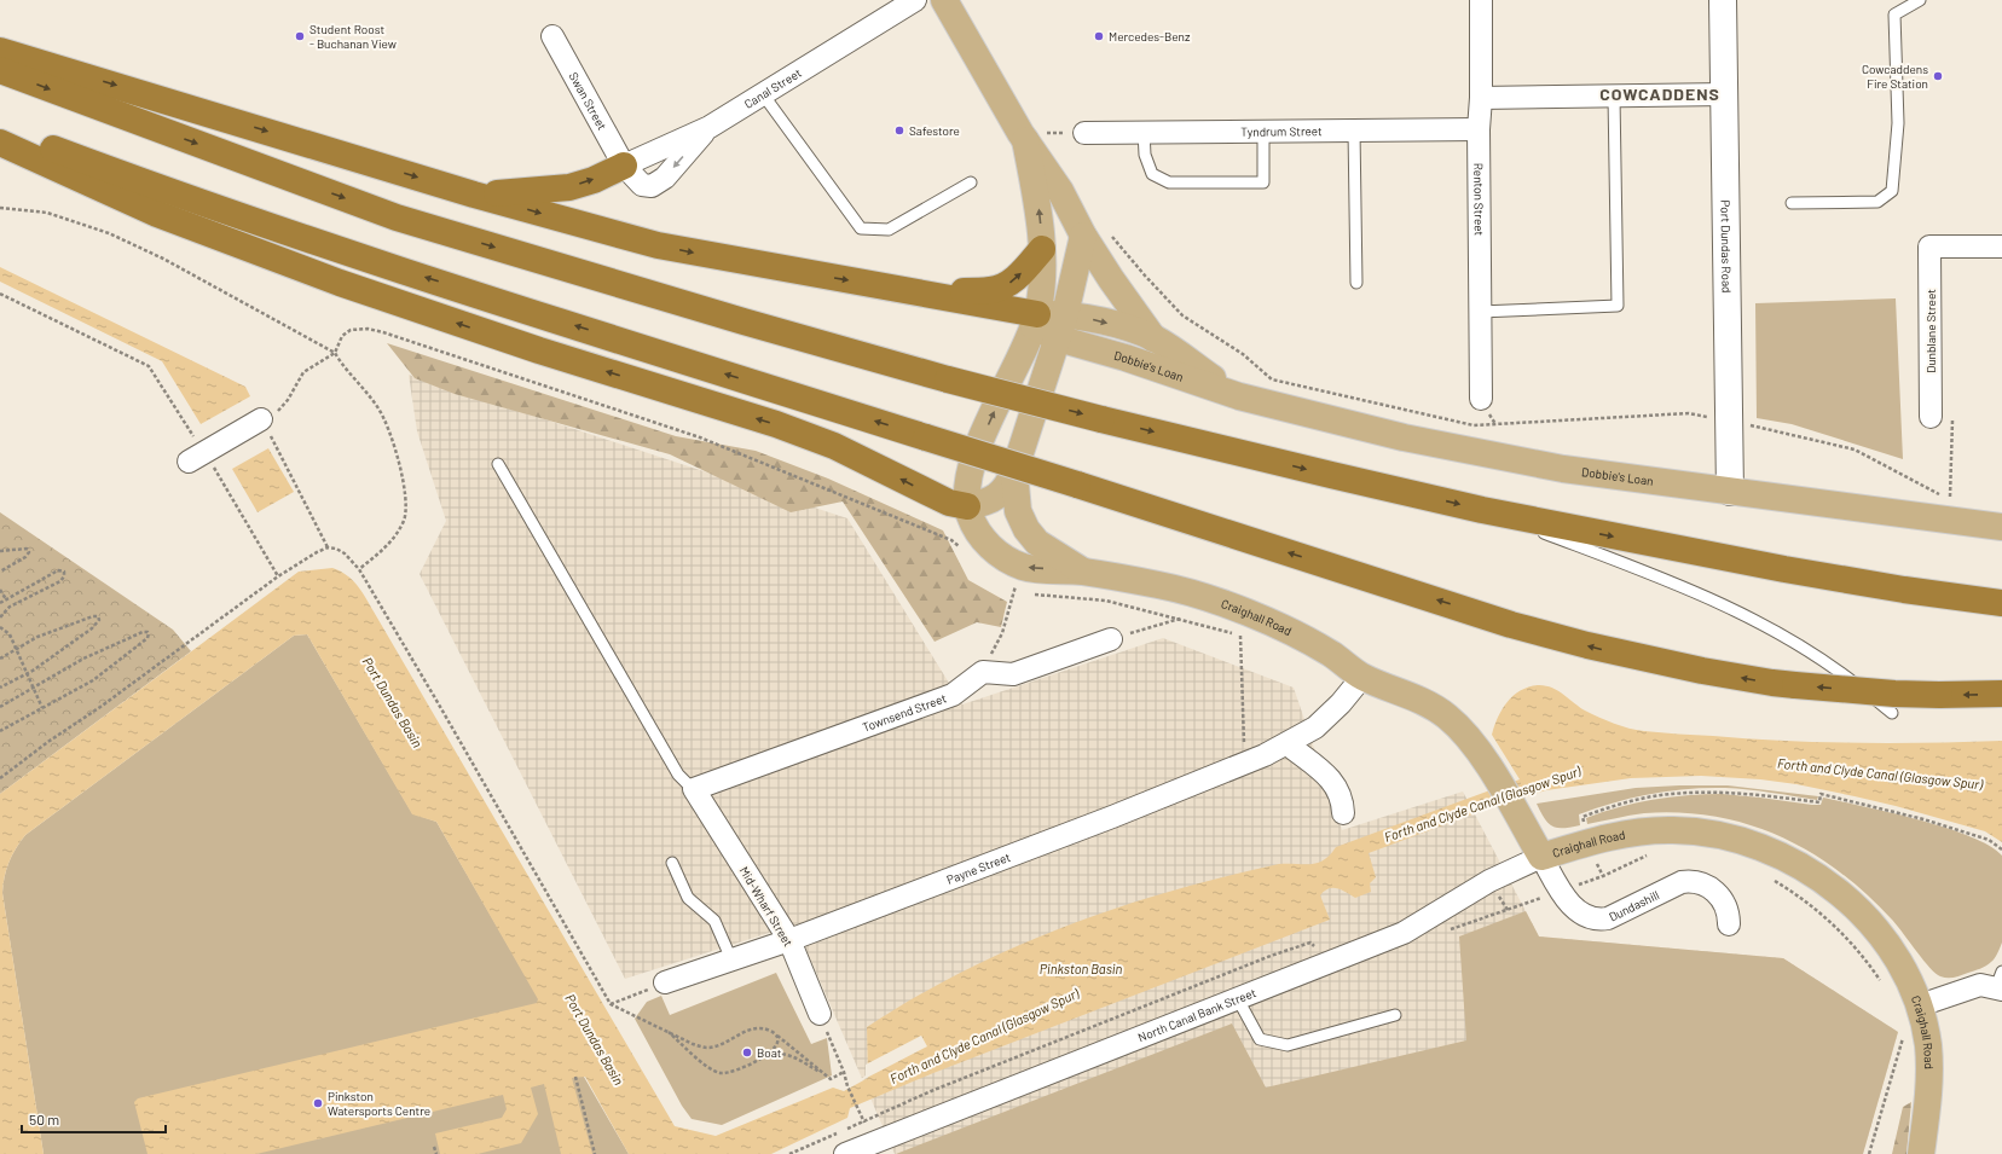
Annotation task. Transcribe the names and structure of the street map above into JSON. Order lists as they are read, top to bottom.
{
  "streets": {
    "main road": ["Dobbie's Loan", "Craighall Road"],
    "street": [
      "Canal Street",
      "Swan Street",
      "Tyndrum Street",
      "Renton Street",
      "Port Dundas Road",
      "Dunblane Street",
      "Townsend Street",
      "Payne Street",
      "Dundashill",
      "Mid-Wharf Street",
      "North Canal Bank Street"
    ]
  },
  "crossings": [
    ["Canal Street", "Swan Street"],
    ["Tyndrum Street", "Renton Street"],
    ["Port Dundas Road", "Dobbie's Loan"],
    ["Dobbie's Loan", "Craighall Road"],
    ["Craighall Road", "Payne Street"],
    ["Craighall Road", "Dundashill"],
    ["Craighall Road", "North Canal Bank Street"],
    ["Townsend Street", "Mid-Wharf Street"],
    ["Payne Street", "Mid-Wharf Street"],
    ["Dundashill", "North Canal Bank Street"]
  ],
  "districts": ["COWCADDENS"],
  "water": ["Port Dundas Basin", "Forth and Clyde Canal (Glasgow Spur)", "Pinkston Basin"],
  "places": [
    "Student Roost - Buchanan View",
    "Mercedes-Benz",
    "Cowcaddens Fire Station",
    "Safestore",
    "Boat",
    "Pinkston Watersports Centre"
  ],
  "scale_bar": "50 m"
}
